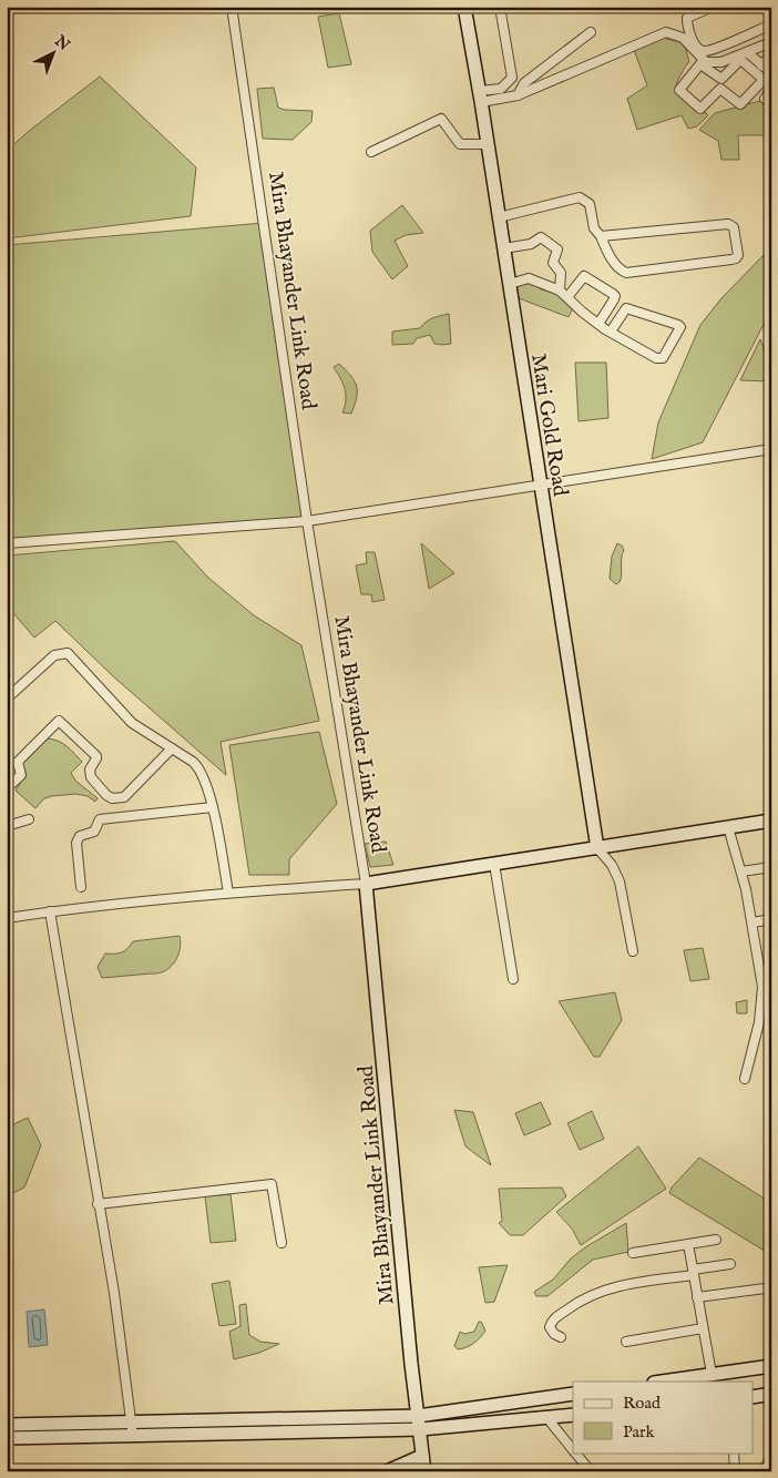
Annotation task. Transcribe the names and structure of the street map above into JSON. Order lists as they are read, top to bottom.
{
  "streets": {
    "street": ["Mira Bhayander Link Road", "Mari Gold Road"]
  },
  "legend": ["Road", "Park"],
  "north": "top right"
}
